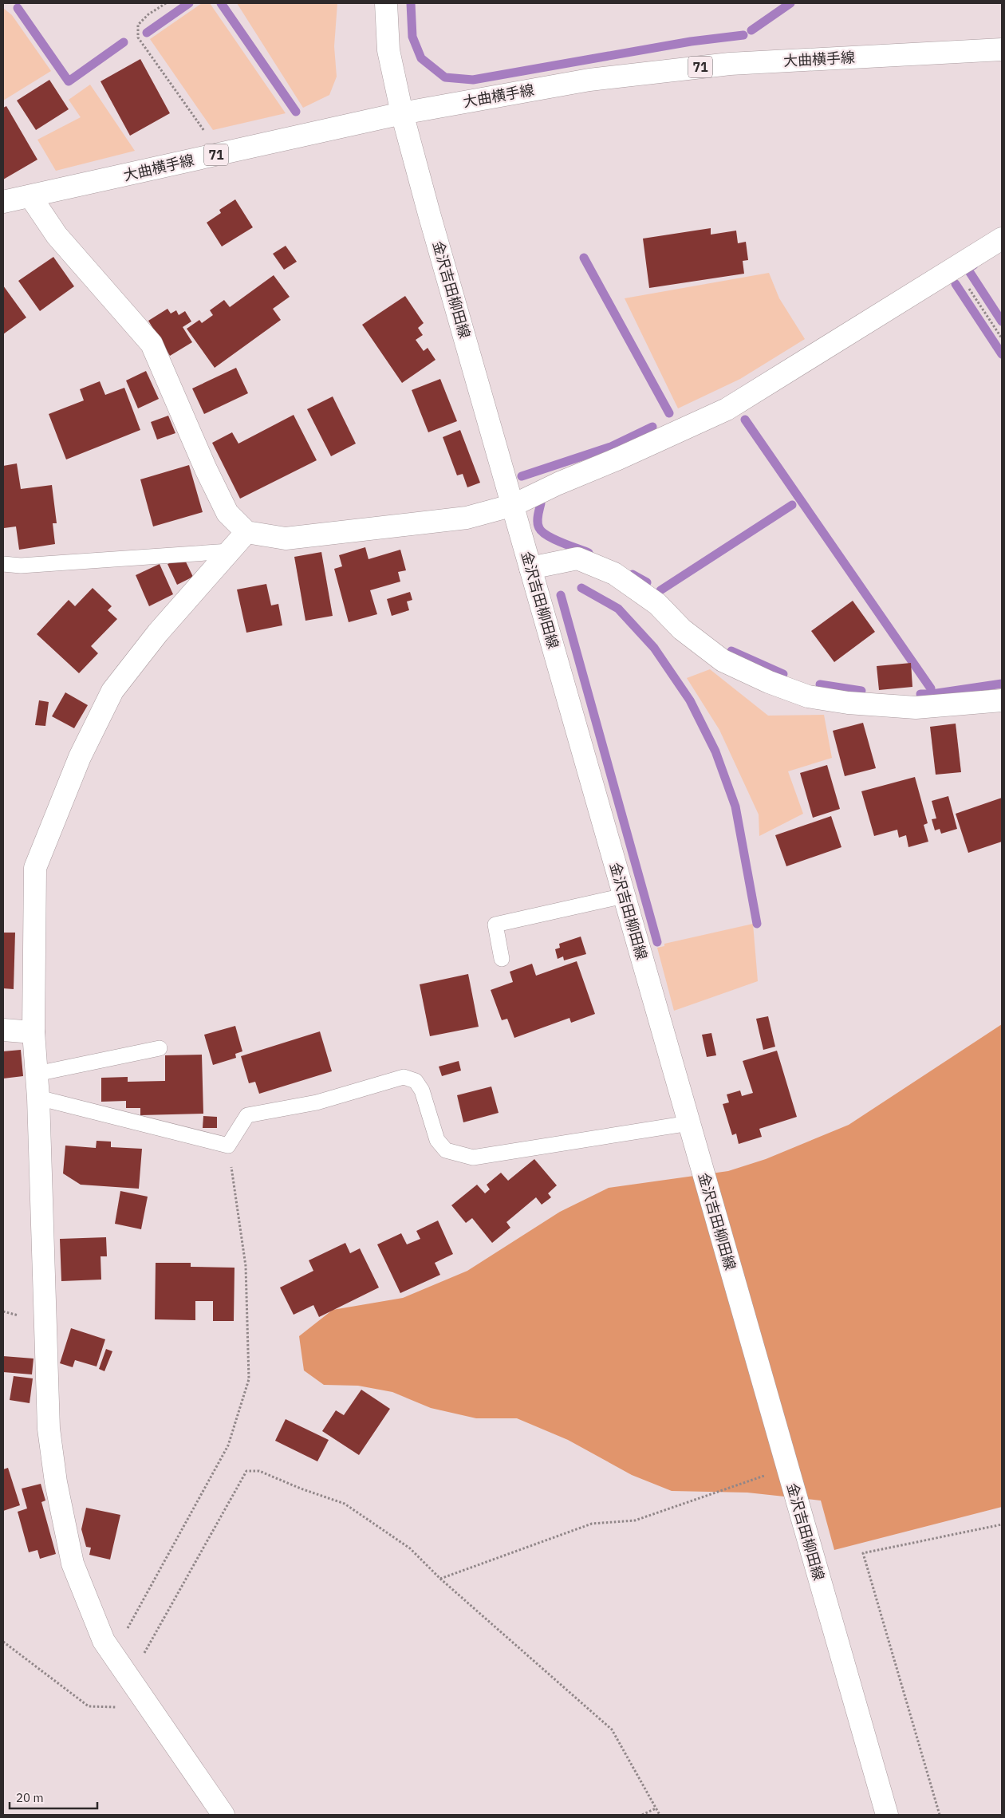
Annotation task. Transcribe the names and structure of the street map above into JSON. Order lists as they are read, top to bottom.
{
  "streets": {
    "street": ["大曲横手線", "71", "金沢吉田柳田線"]
  },
  "crossings": [
    ["大曲横手線", "金沢吉田柳田線"]
  ],
  "scale_bar": "20 m"
}
